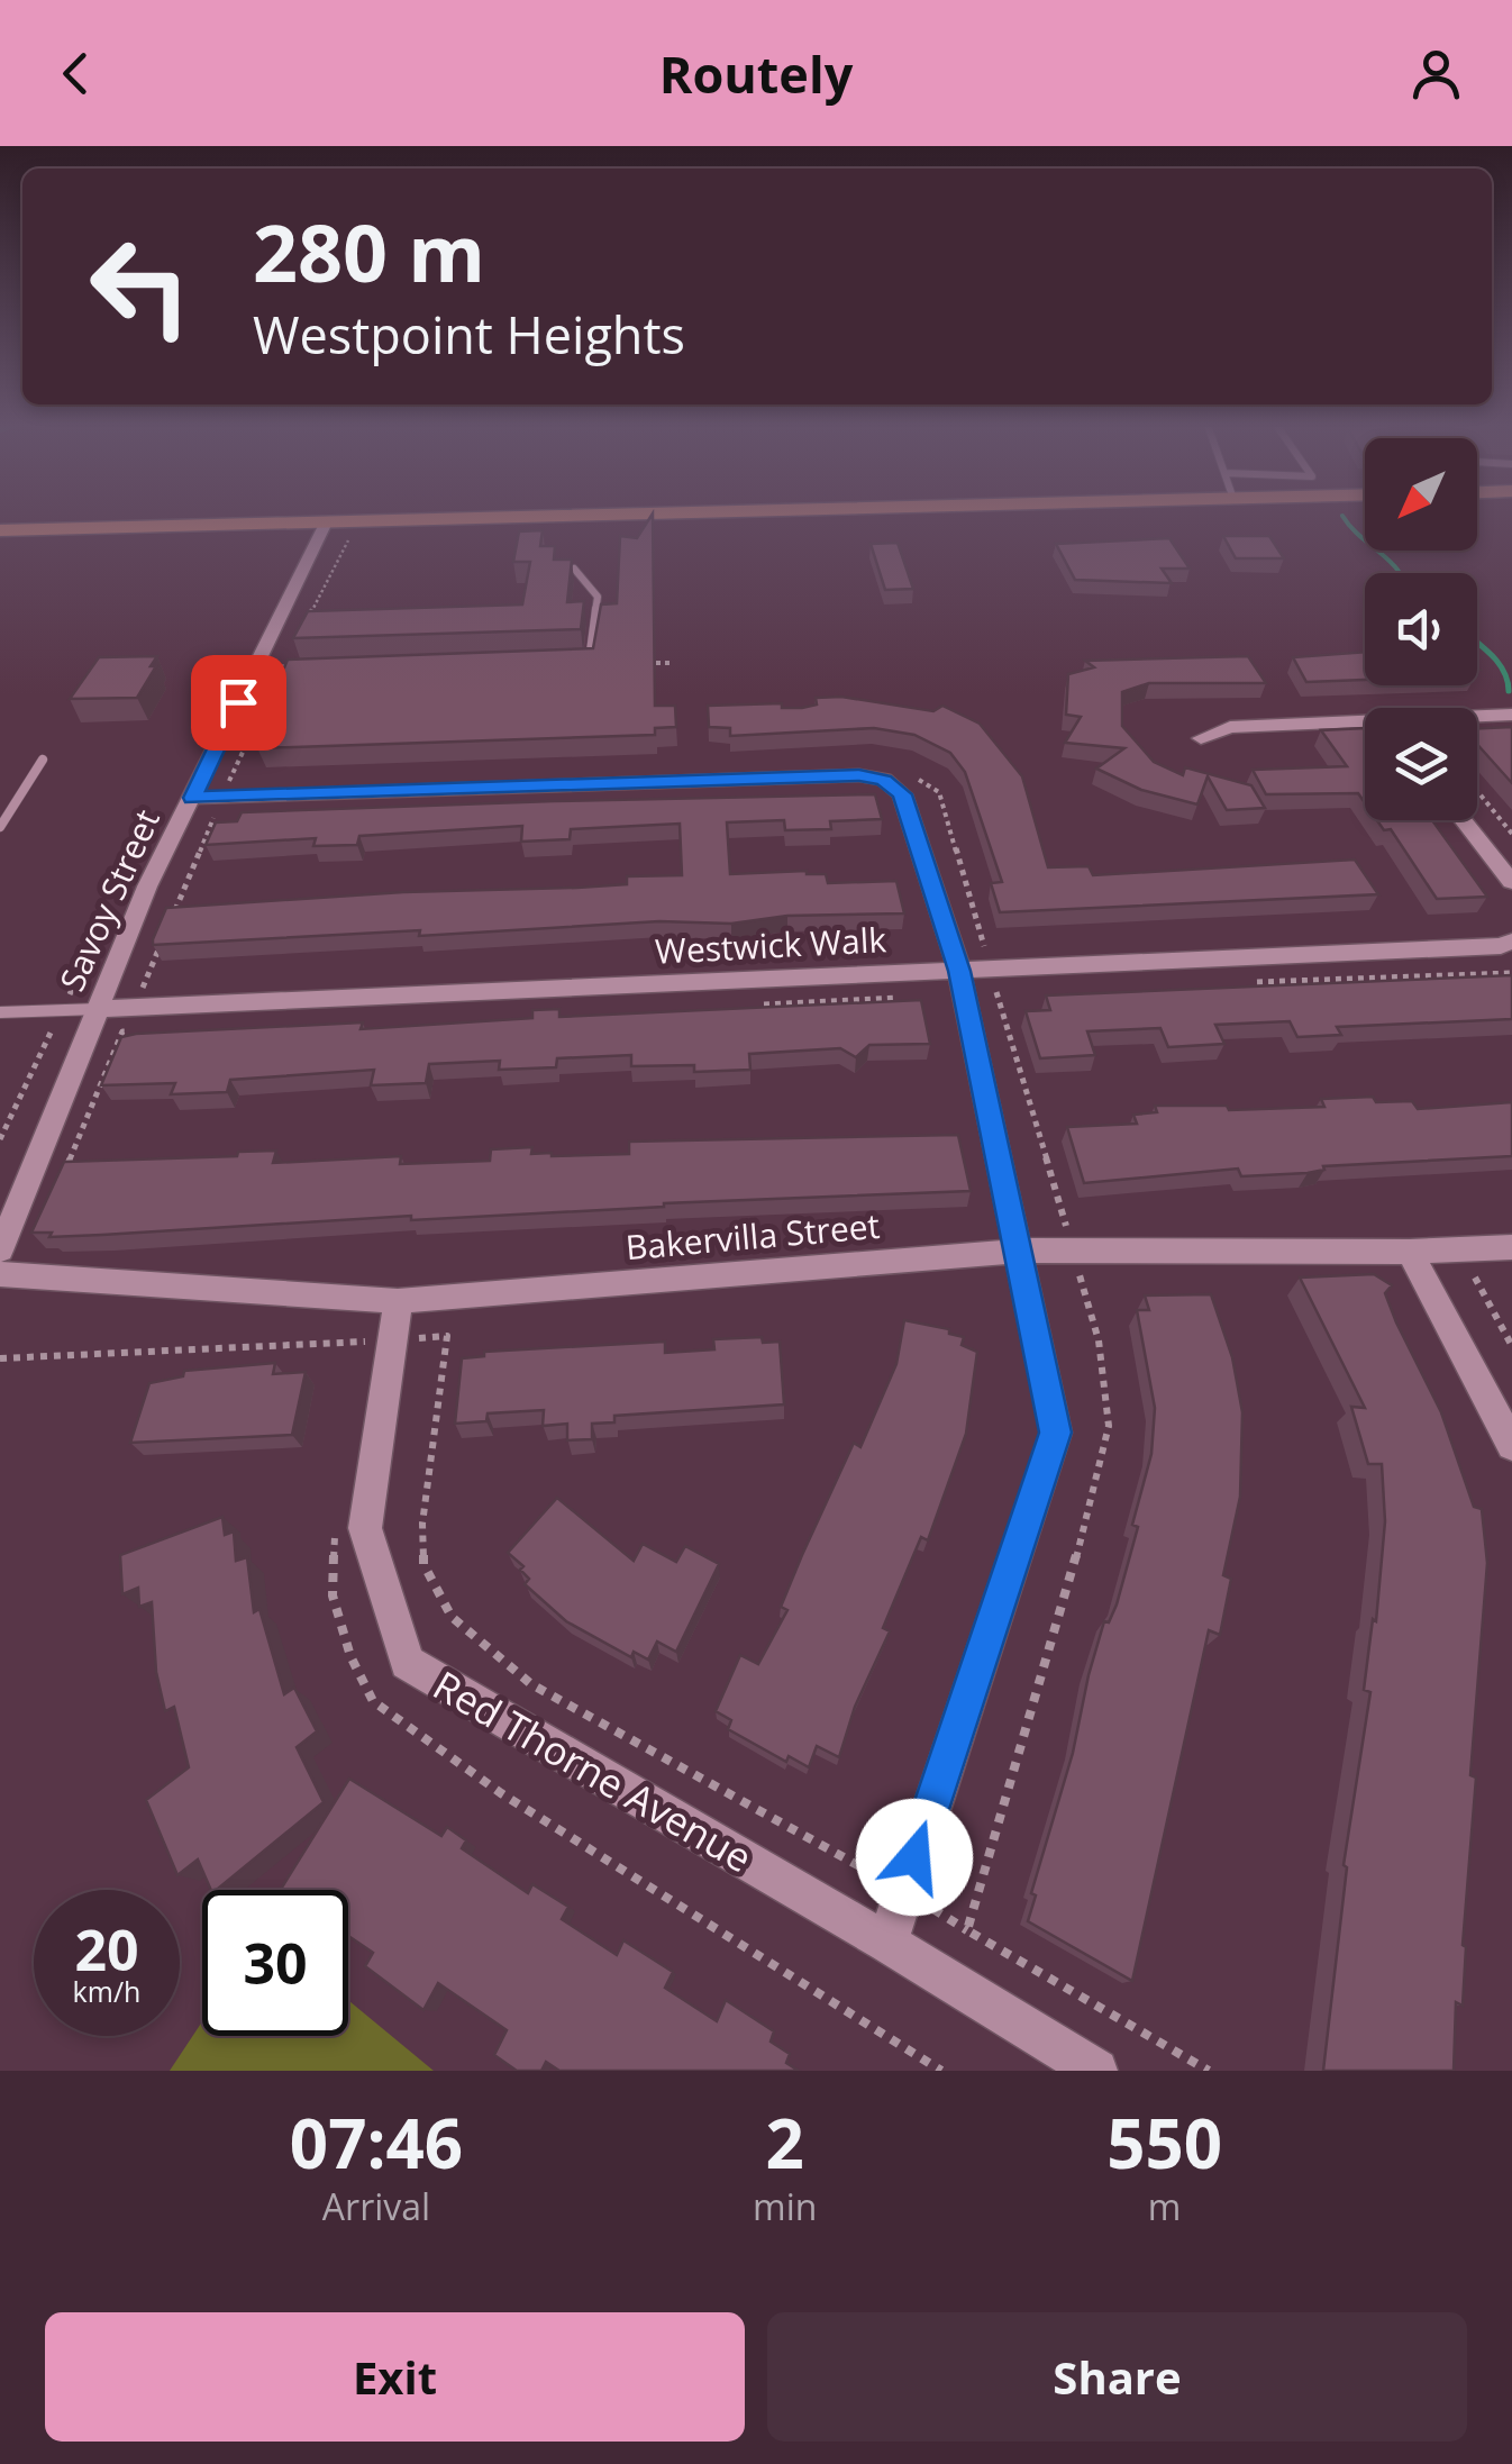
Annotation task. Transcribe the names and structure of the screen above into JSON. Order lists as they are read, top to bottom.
{
  "streets": {
    "street": [
      "Savoy Street",
      "Westwick Walk",
      "Bakervilla Street",
      "Red Thorne Avenue"
    ]
  },
  "crossings": [
    ["Savoy Street", "Westwick Walk"],
    ["Bakervilla Street", "Red Thorne Avenue"]
  ],
  "north": "bottom left",
  "page": {
    "header": "Routely",
    "turn": ["280 m", "Westpoint Heights"],
    "speed": "20 km/h",
    "limit": "30",
    "eta": [
      "07:46",
      "Arrival",
      "2",
      "min",
      "550",
      "m"
    ],
    "buttons": ["Exit", "Share"]
  }
}
